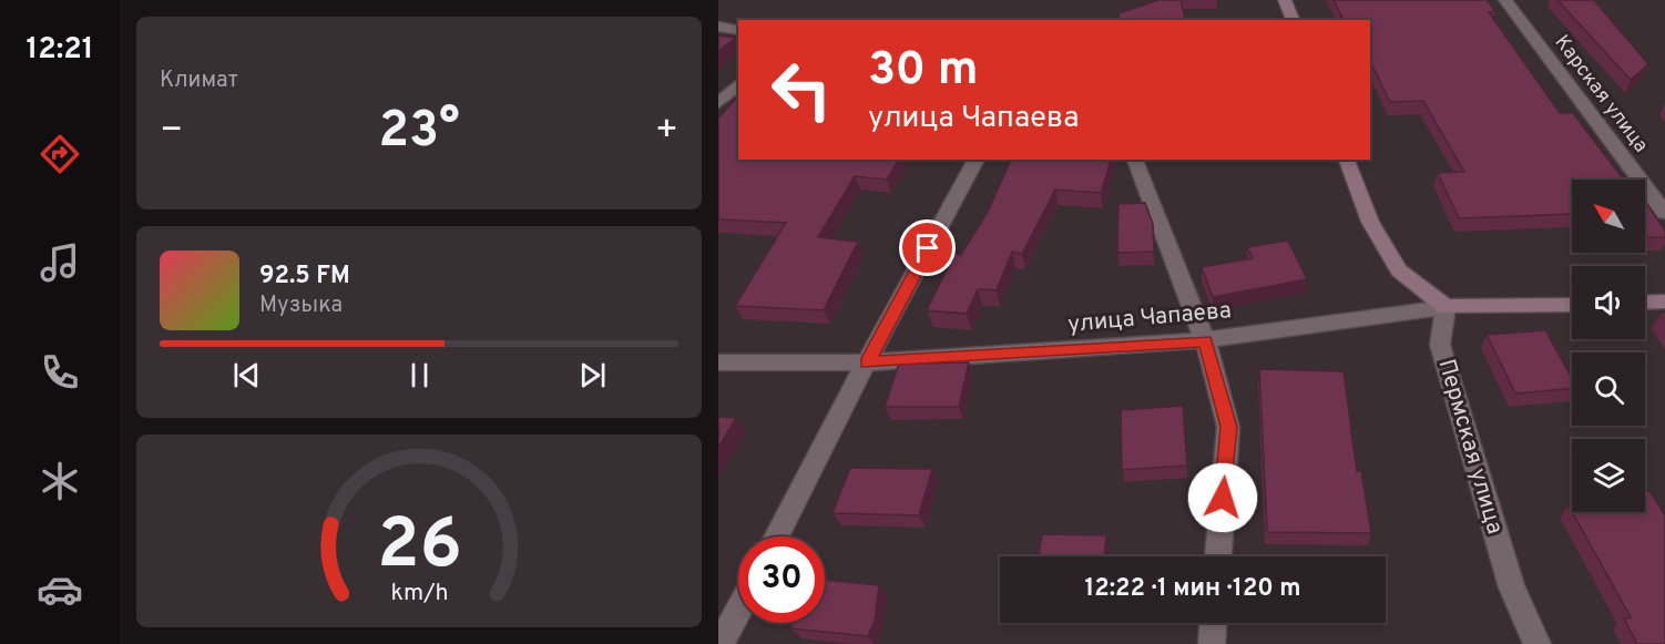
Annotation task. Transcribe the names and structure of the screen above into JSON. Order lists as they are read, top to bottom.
{
  "streets": {
    "street": ["Карская улица", "улица Чапаева", "Пермская улица"]
  },
  "crossings": [
    ["улица Чапаева", "Пермская улица"]
  ],
  "north": "top left",
  "page": {
    "tabs": "12:21",
    "tile": "Климат",
    "turn": ["30 m", "улица Чапаева"],
    "heat": ["−", "23°", "+"],
    "song": ["92.5 FM", "Музыка"],
    "limit": "30",
    "trip": "12:22 · 1 мин · 120 m",
    "gauge": ["26", "km/h"]
  }
}
